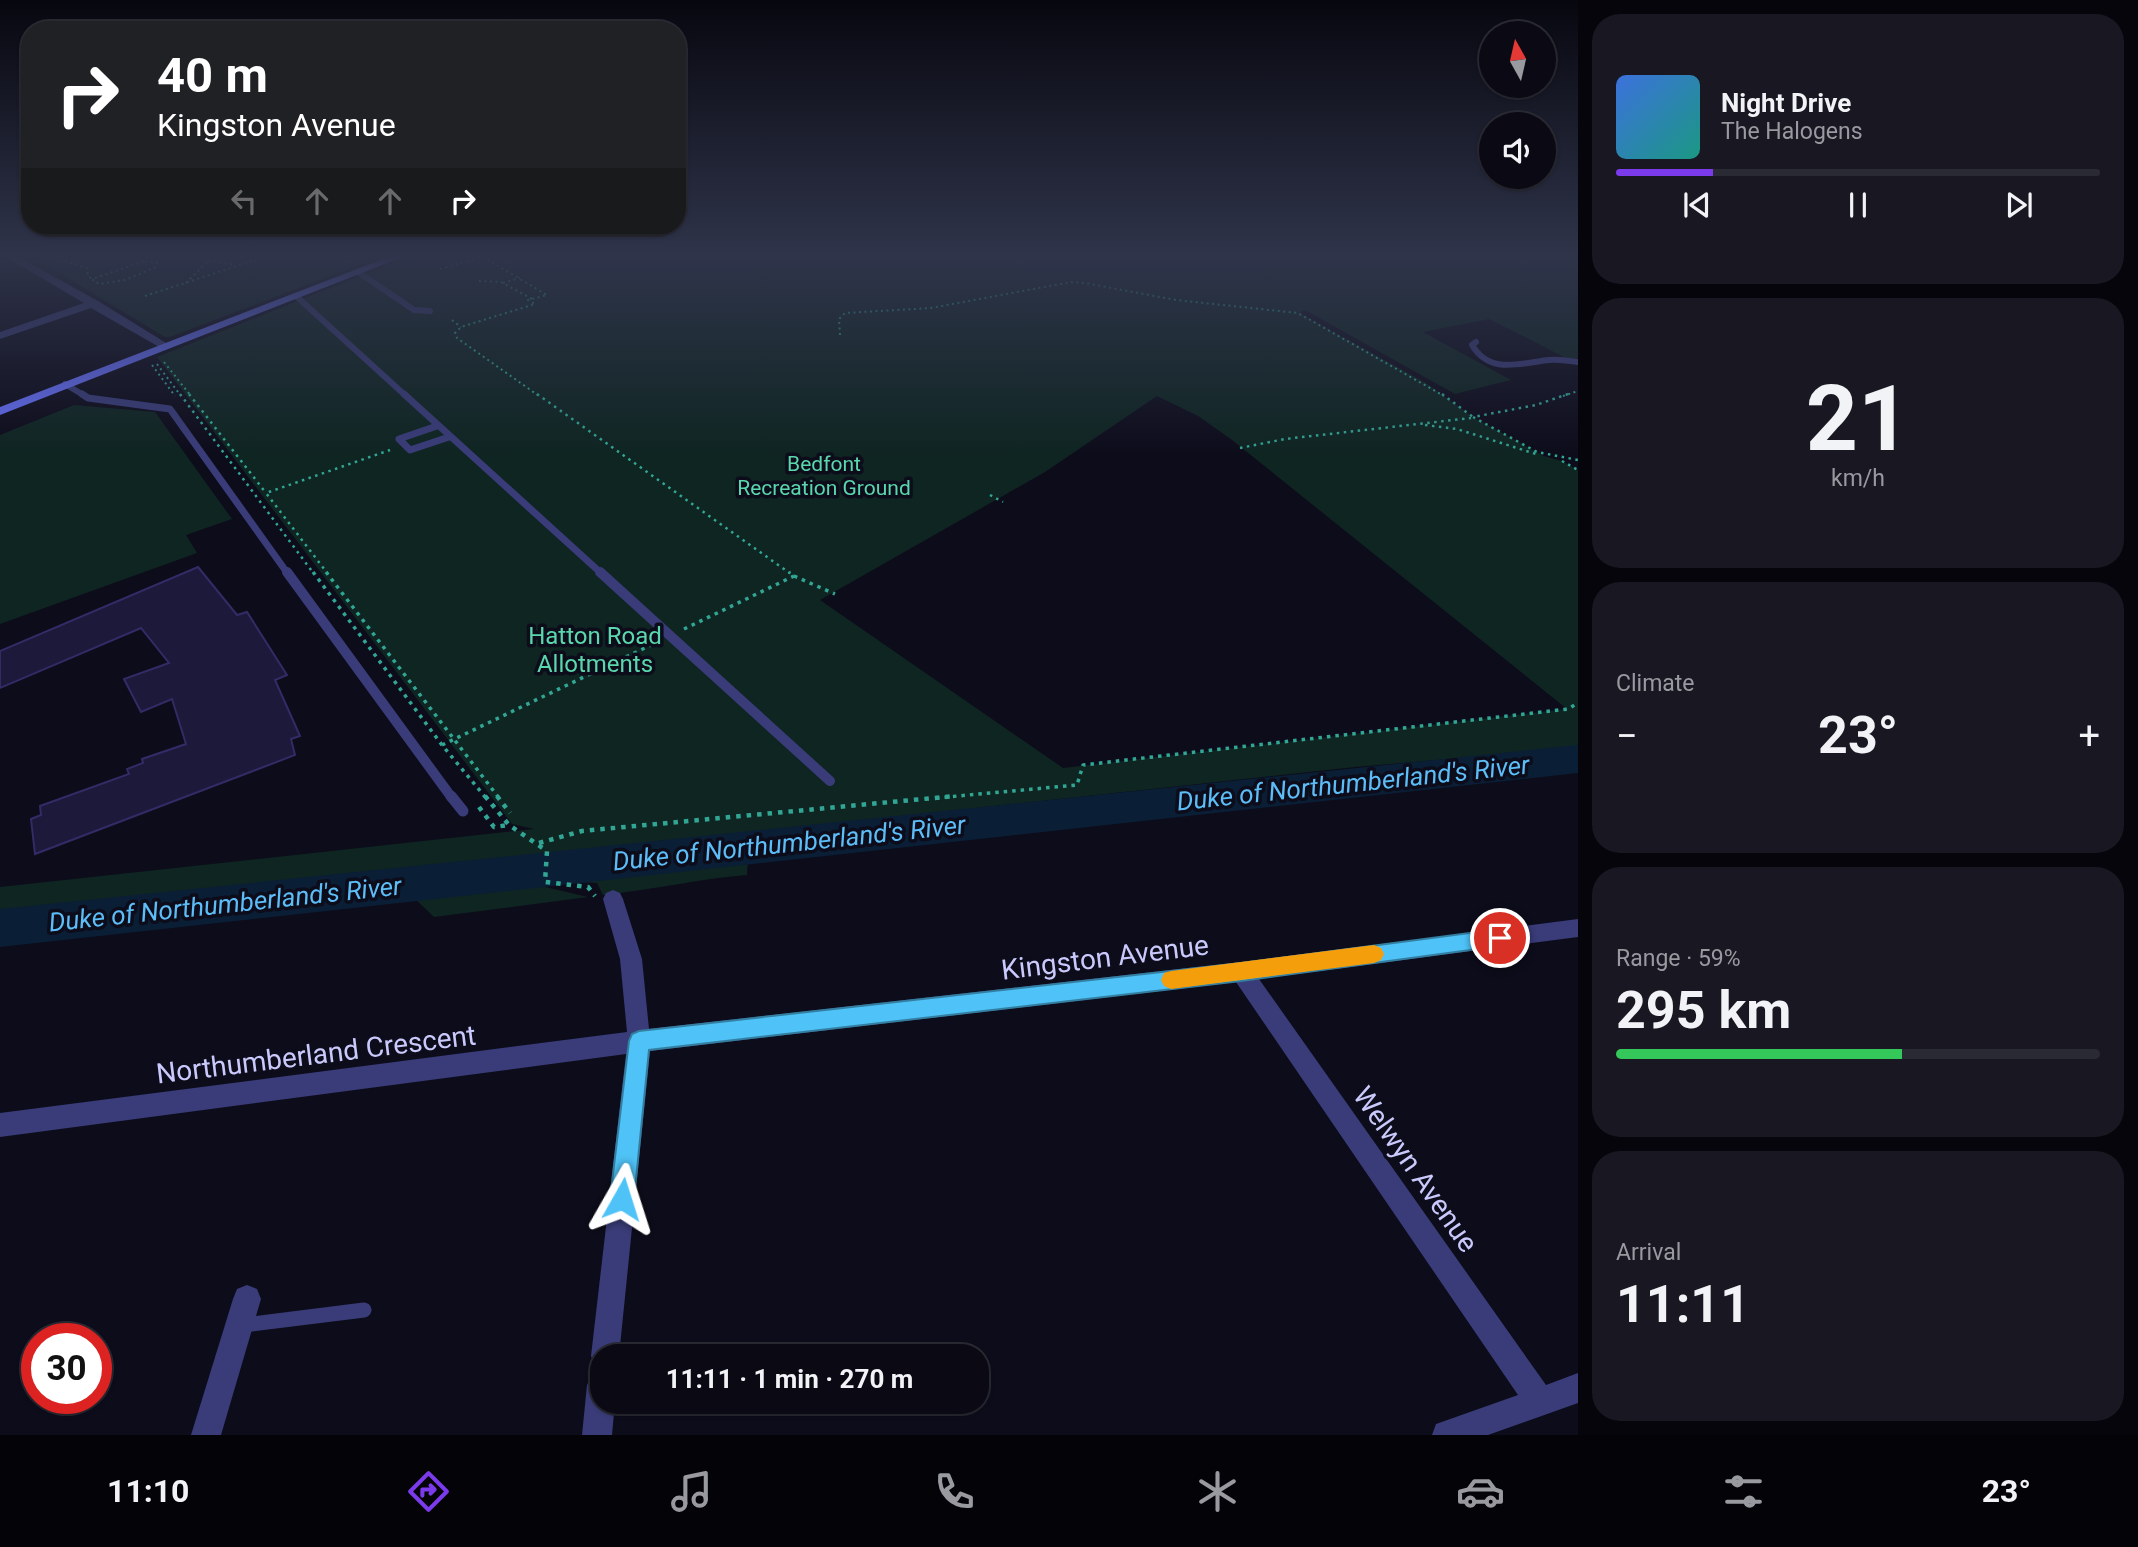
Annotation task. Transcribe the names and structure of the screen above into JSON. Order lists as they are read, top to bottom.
{
  "streets": {
    "street": ["Kingston Avenue", "Northumberland Crescent", "Welwyn Avenue"]
  },
  "crossings": [
    ["Kingston Avenue", "Northumberland Crescent"],
    ["Kingston Avenue", "Welwyn Avenue"]
  ],
  "water": ["Duke of Northumberland's River"],
  "parks": ["Bedfont Recreation Ground", "Hatton Road Allotments"],
  "north": "top",
  "page": {
    "turn": ["40 m", "Kingston Avenue"],
    "song": ["Night Drive", "The Halogens"],
    "tile": [
      ["21", "km/h"],
      "Climate",
      ["Range · 59%", "295 km"],
      ["Arrival", "11:11"]
    ],
    "heat": ["−", "23°", "+"],
    "limit": "30",
    "trip": "11:11 · 1 min · 270 m",
    "tabs": ["11:10", "23°"]
  }
}
